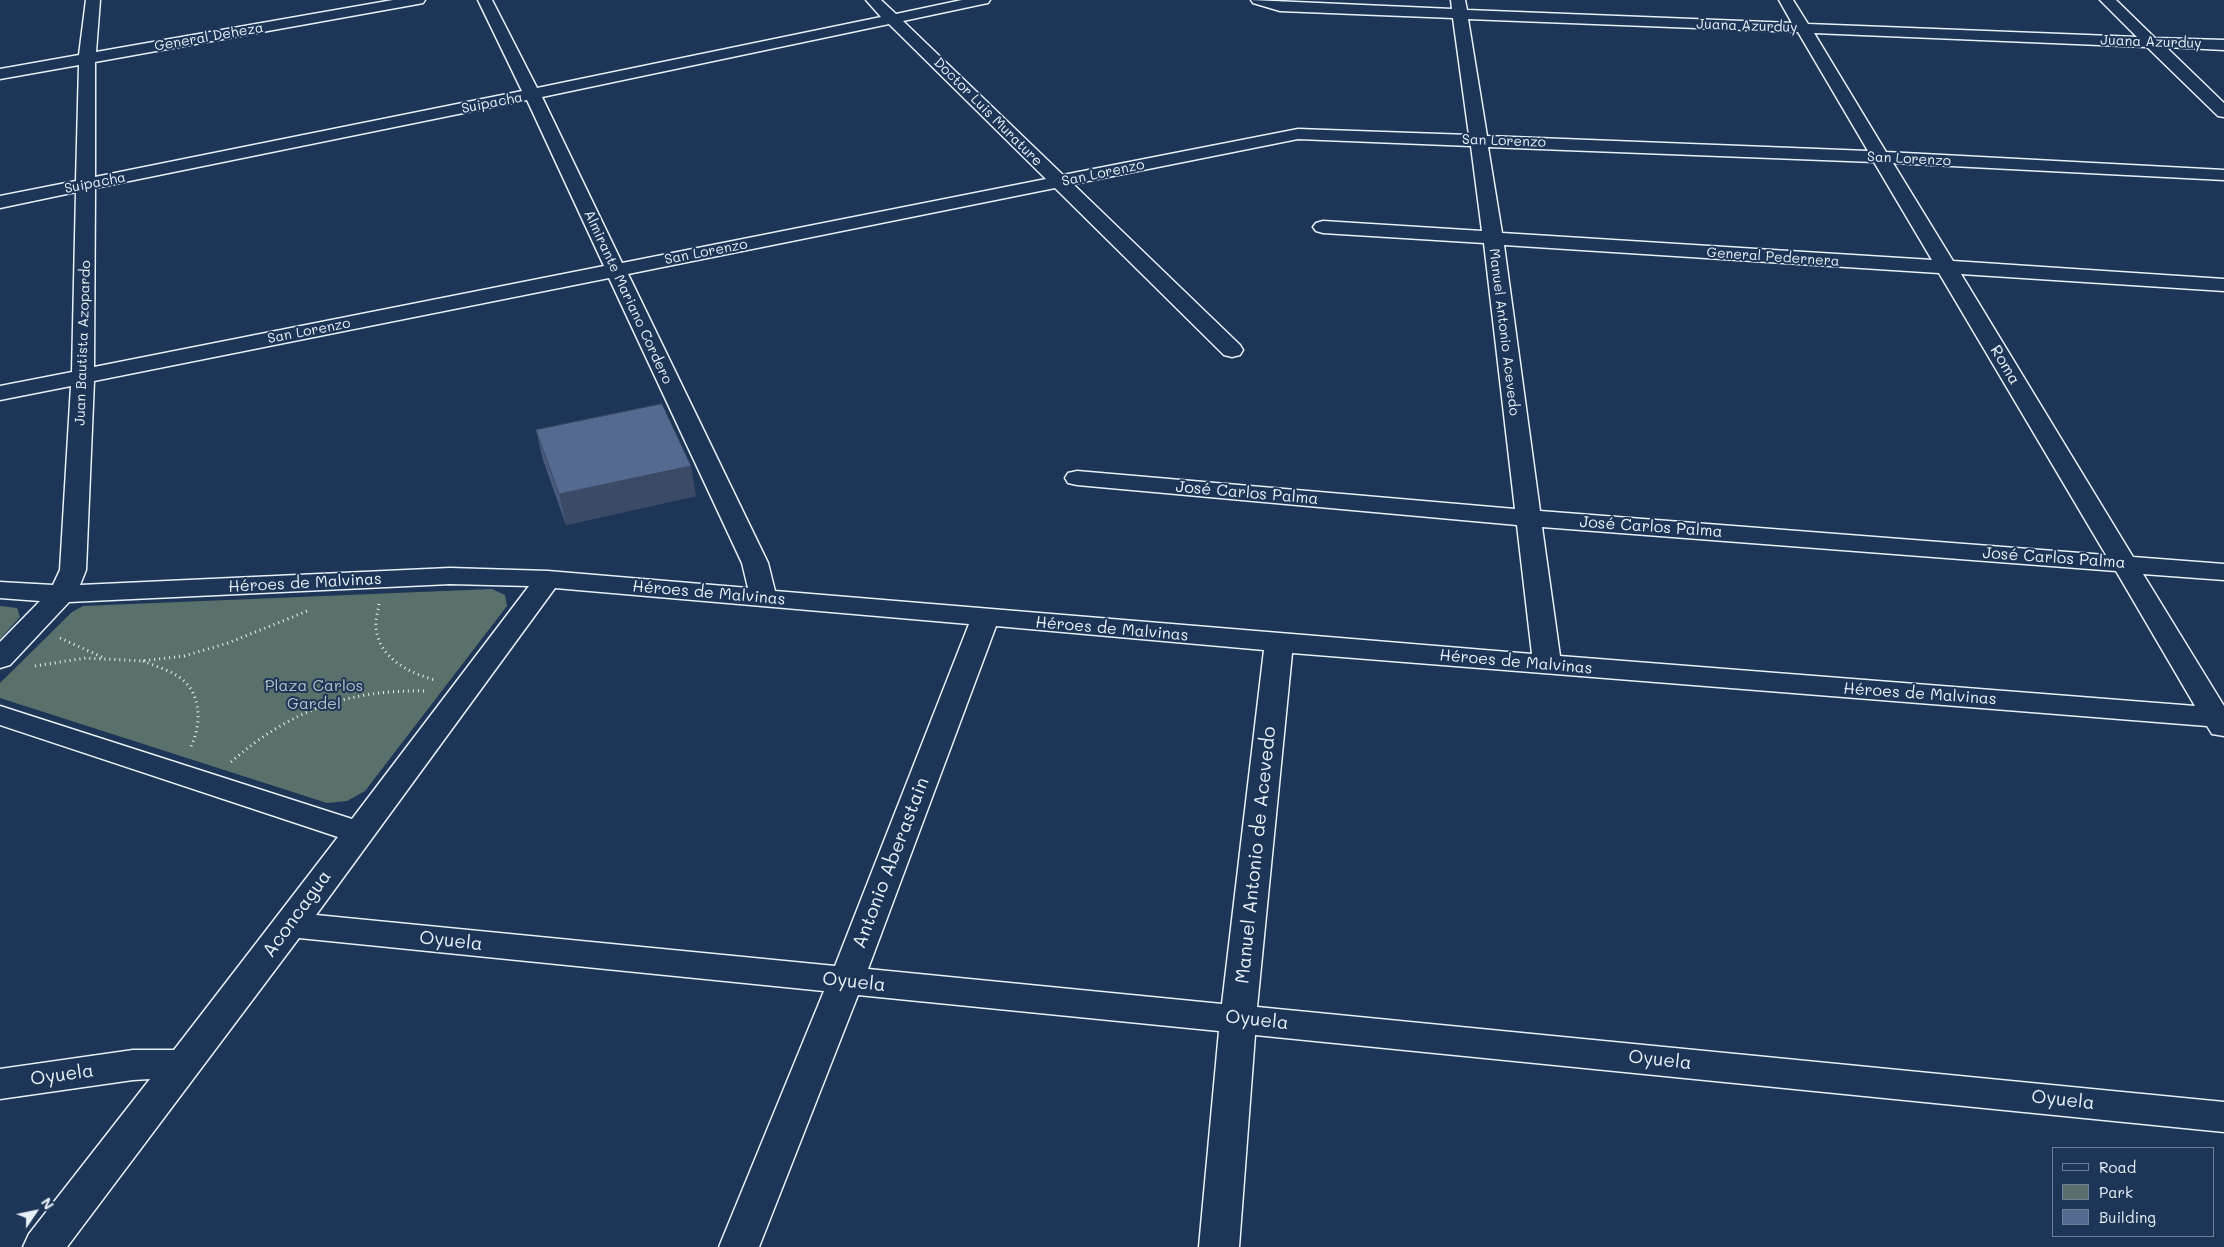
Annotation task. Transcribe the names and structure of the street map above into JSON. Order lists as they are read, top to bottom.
{
  "streets": {
    "street": [
      "Juana Azurduy",
      "General Deheza",
      "Suipacha",
      "Doctor Luis Murature",
      "San Lorenzo",
      "General Pedernera",
      "Almirante Mariano Cordero",
      "Manuel Antonio Acevedo",
      "Juan Bautista Azopardo",
      "Roma",
      "José Carlos Palma",
      "Héroes de Malvinas",
      "Manuel Antonio de Acevedo",
      "Antonio Aberastain",
      "Aconcagua",
      "Oyuela"
    ]
  },
  "crossings": [
    ["Juana Azurduy", "Manuel Antonio Acevedo"],
    ["Juana Azurduy", "Roma"],
    ["General Deheza", "Juan Bautista Azopardo"],
    ["Suipacha", "Doctor Luis Murature"],
    ["Suipacha", "Almirante Mariano Cordero"],
    ["Suipacha", "Juan Bautista Azopardo"],
    ["Doctor Luis Murature", "San Lorenzo"],
    ["San Lorenzo", "Almirante Mariano Cordero"],
    ["San Lorenzo", "Manuel Antonio Acevedo"],
    ["San Lorenzo", "Juan Bautista Azopardo"],
    ["San Lorenzo", "Roma"],
    ["General Pedernera", "Manuel Antonio Acevedo"],
    ["General Pedernera", "Roma"],
    ["Almirante Mariano Cordero", "Héroes de Malvinas"],
    ["Manuel Antonio Acevedo", "José Carlos Palma"],
    ["Manuel Antonio Acevedo", "Héroes de Malvinas"],
    ["Juan Bautista Azopardo", "Héroes de Malvinas"],
    ["Roma", "José Carlos Palma"],
    ["Roma", "Héroes de Malvinas"],
    ["Héroes de Malvinas", "Manuel Antonio de Acevedo"],
    ["Héroes de Malvinas", "Antonio Aberastain"],
    ["Héroes de Malvinas", "Aconcagua"],
    ["Manuel Antonio de Acevedo", "Oyuela"],
    ["Antonio Aberastain", "Oyuela"],
    ["Aconcagua", "Oyuela"]
  ],
  "parks": ["Plaza Carlos Gardel"],
  "legend": ["Road", "Park", "Building"],
  "north": "top right"
}
